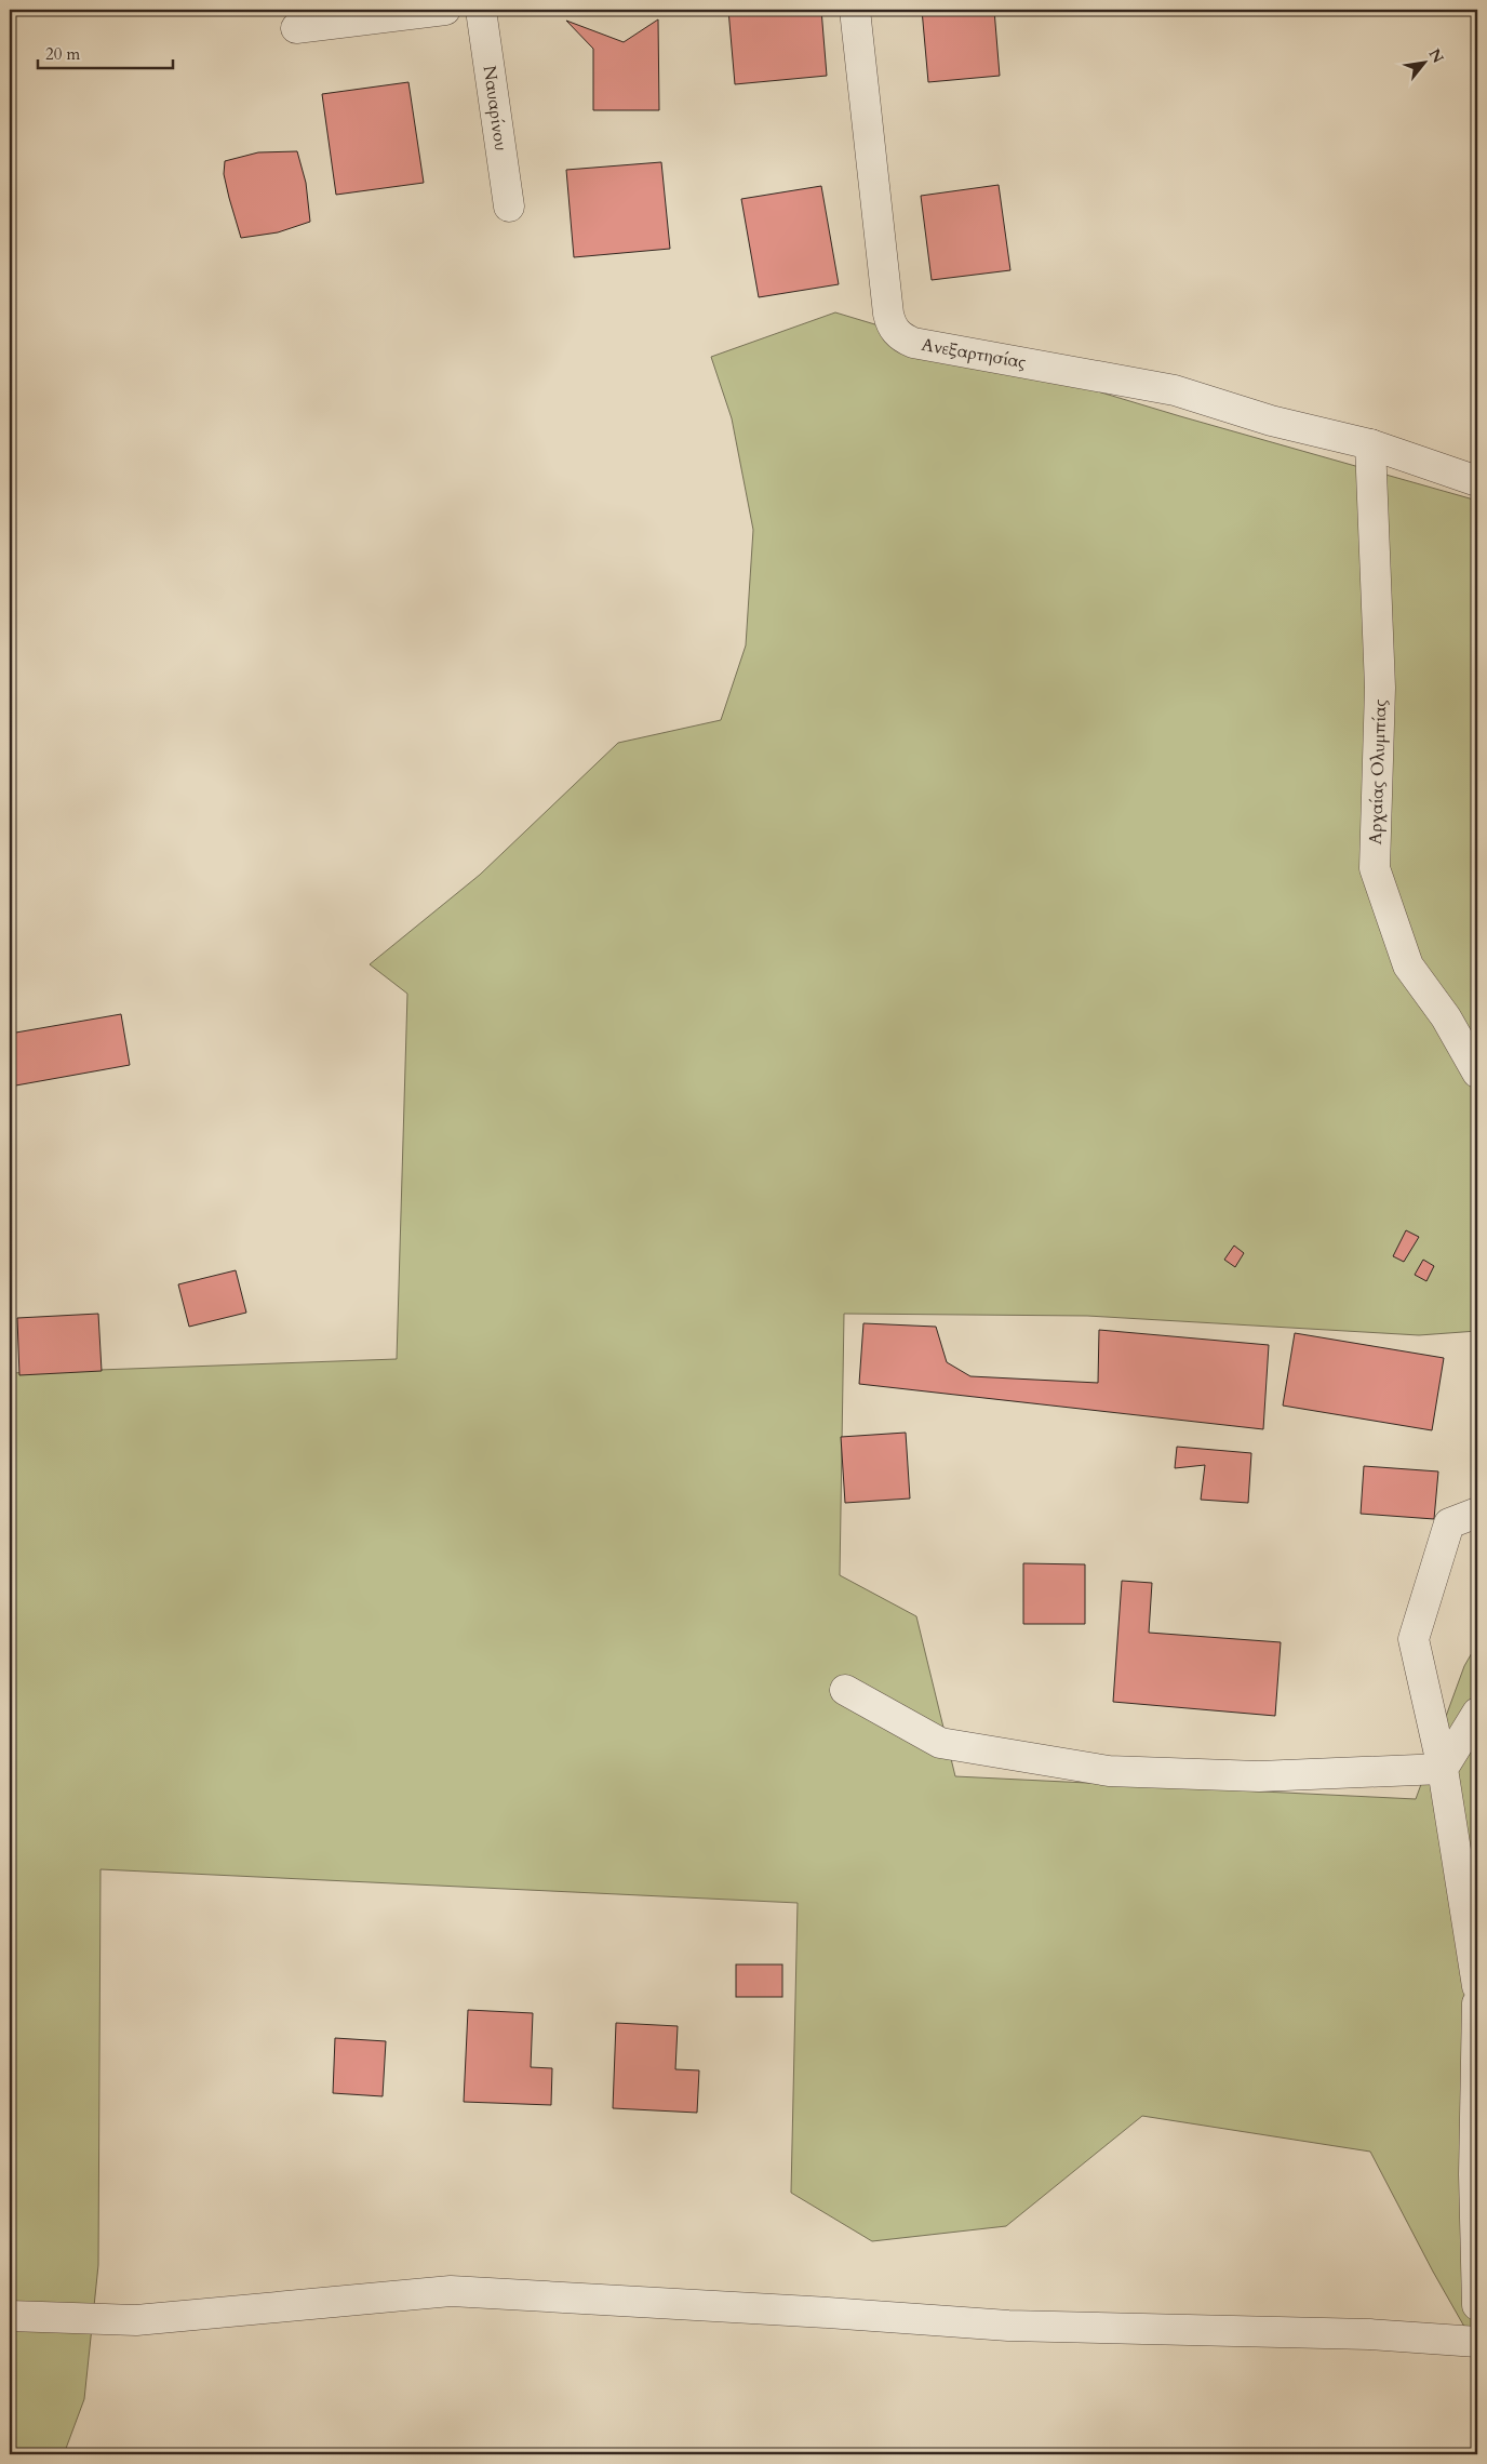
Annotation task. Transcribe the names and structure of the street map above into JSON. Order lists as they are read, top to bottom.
{
  "streets": {
    "street": ["Ναυαρίνου", "Ανεξαρτησίας", "Αρχαίας Ολυμπίας"]
  },
  "crossings": [
    ["Ανεξαρτησίας", "Αρχαίας Ολυμπίας"]
  ],
  "scale_bar": "20 m",
  "north": "top right"
}
